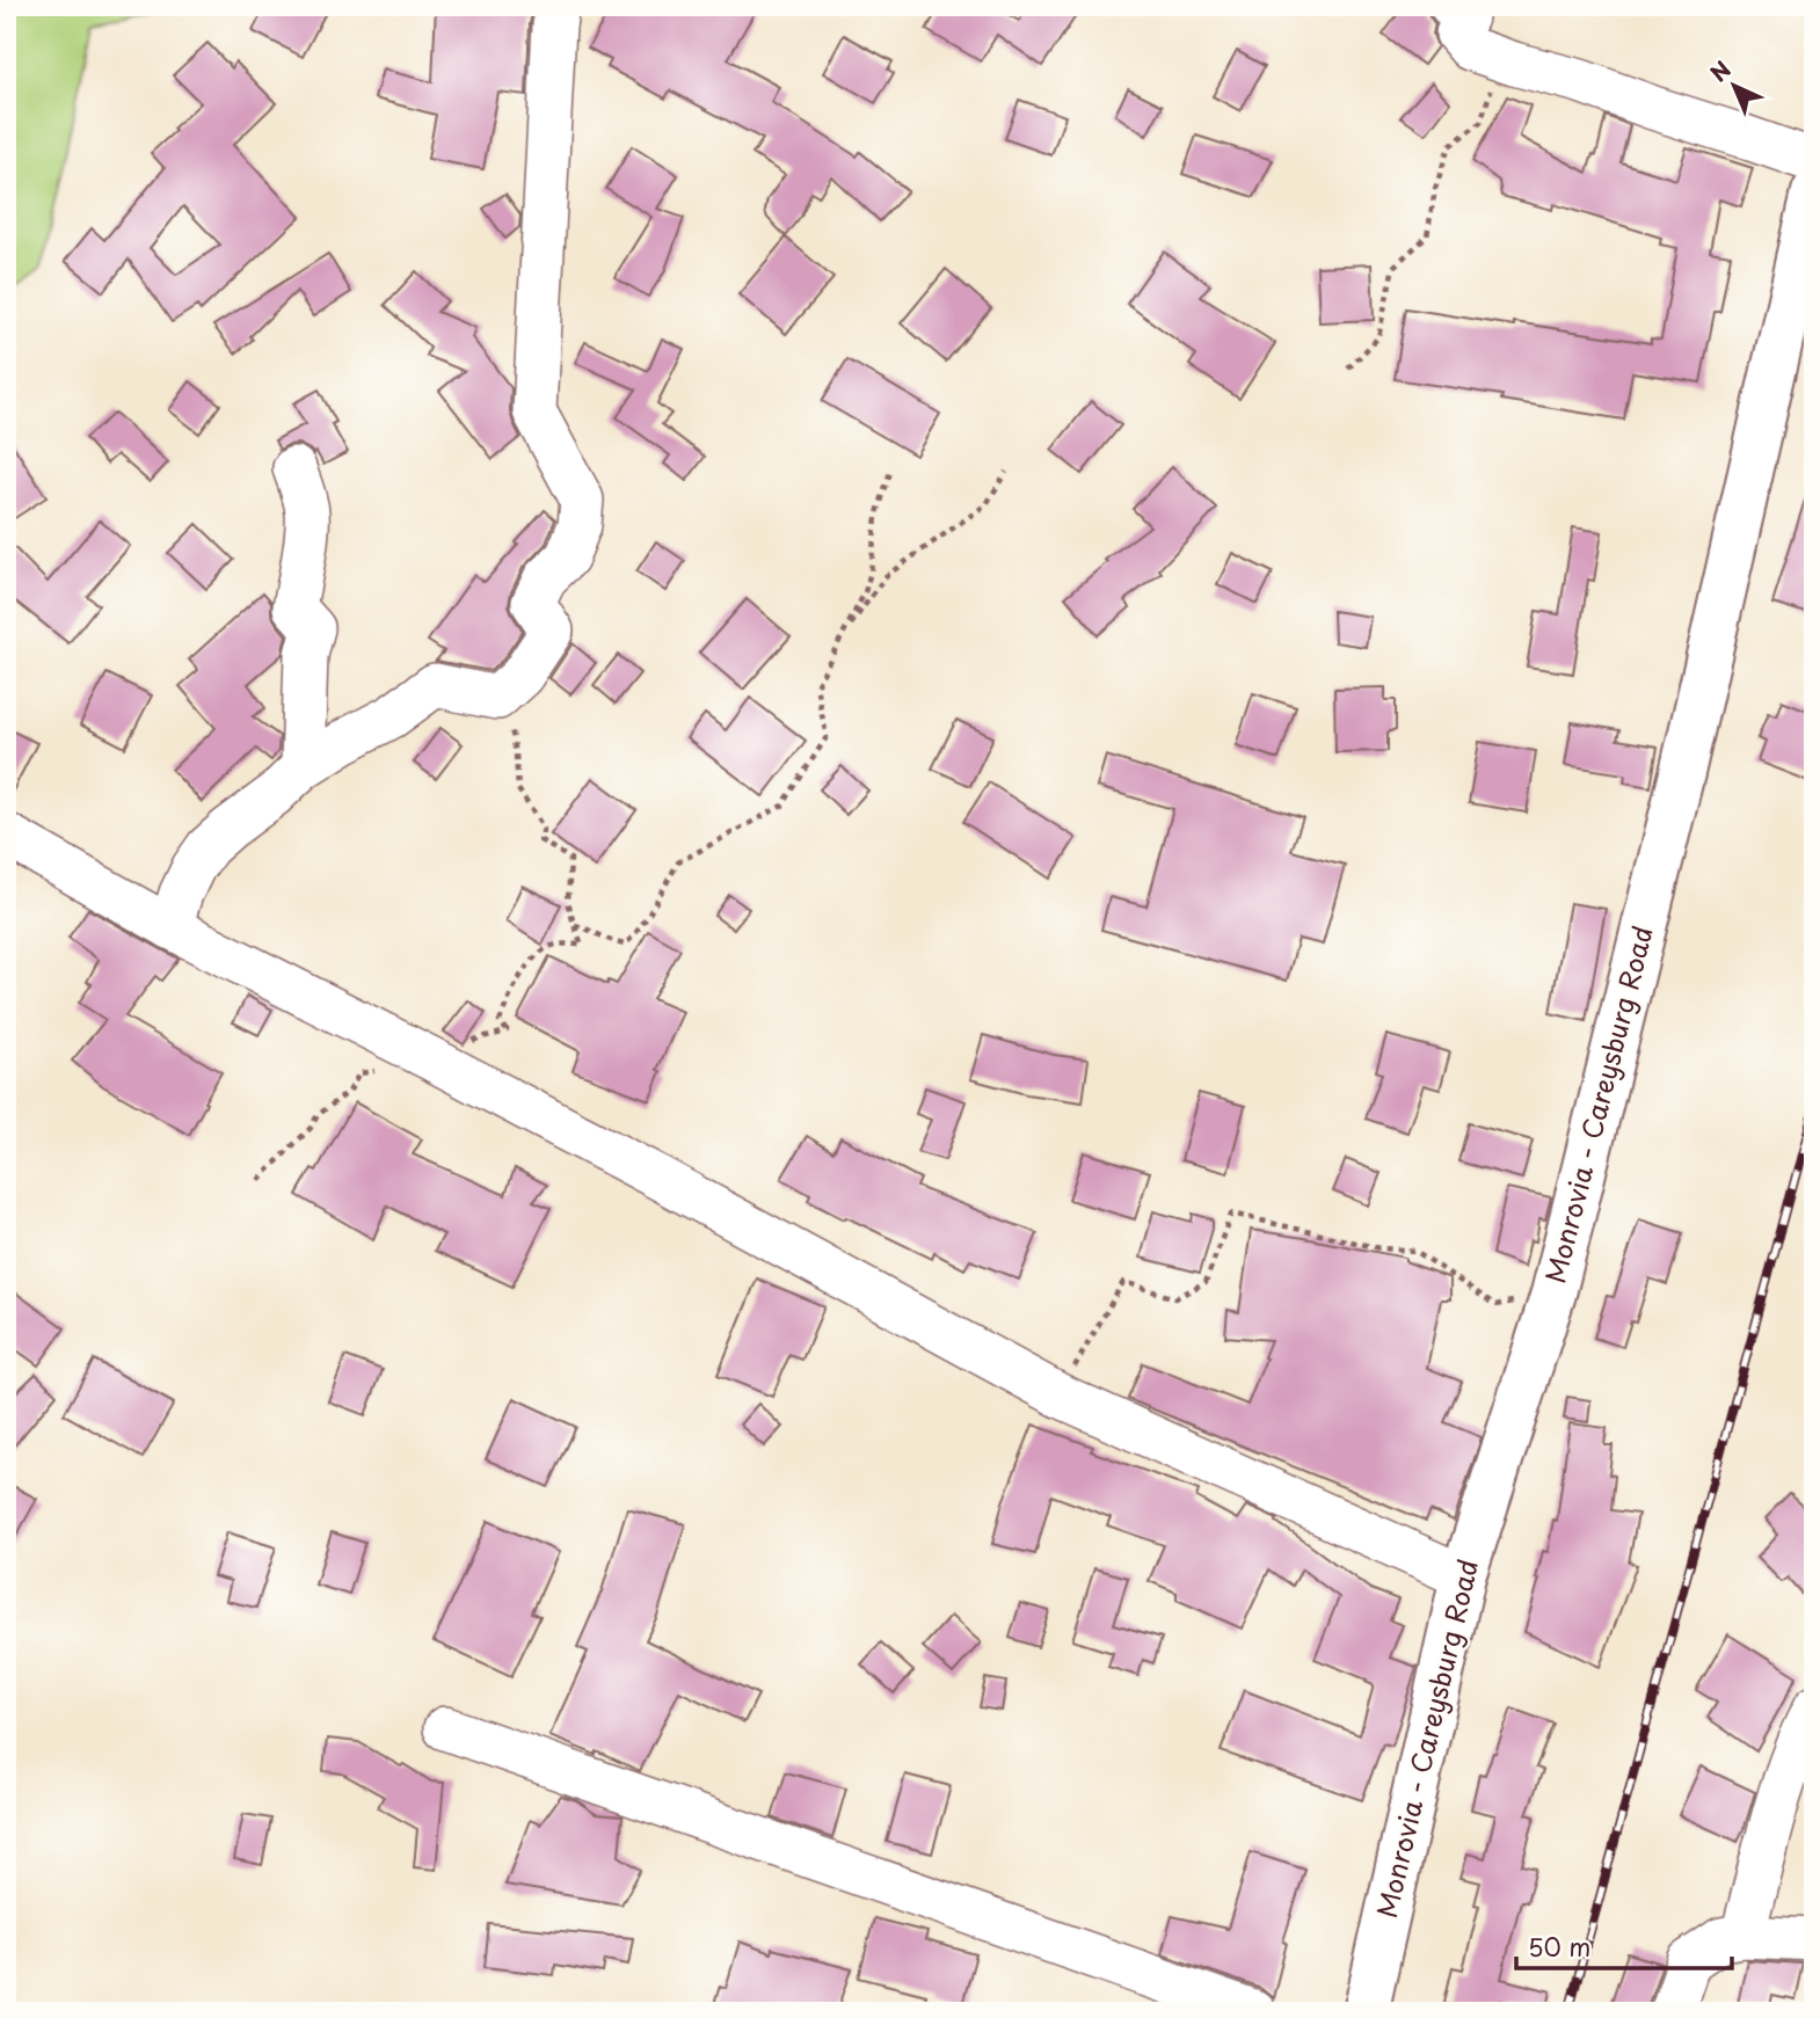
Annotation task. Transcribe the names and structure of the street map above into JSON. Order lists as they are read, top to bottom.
{
  "streets": {
    "main road": ["Monrovia - Careysburg Road"]
  },
  "scale_bar": "50 m",
  "north": "top left"
}
